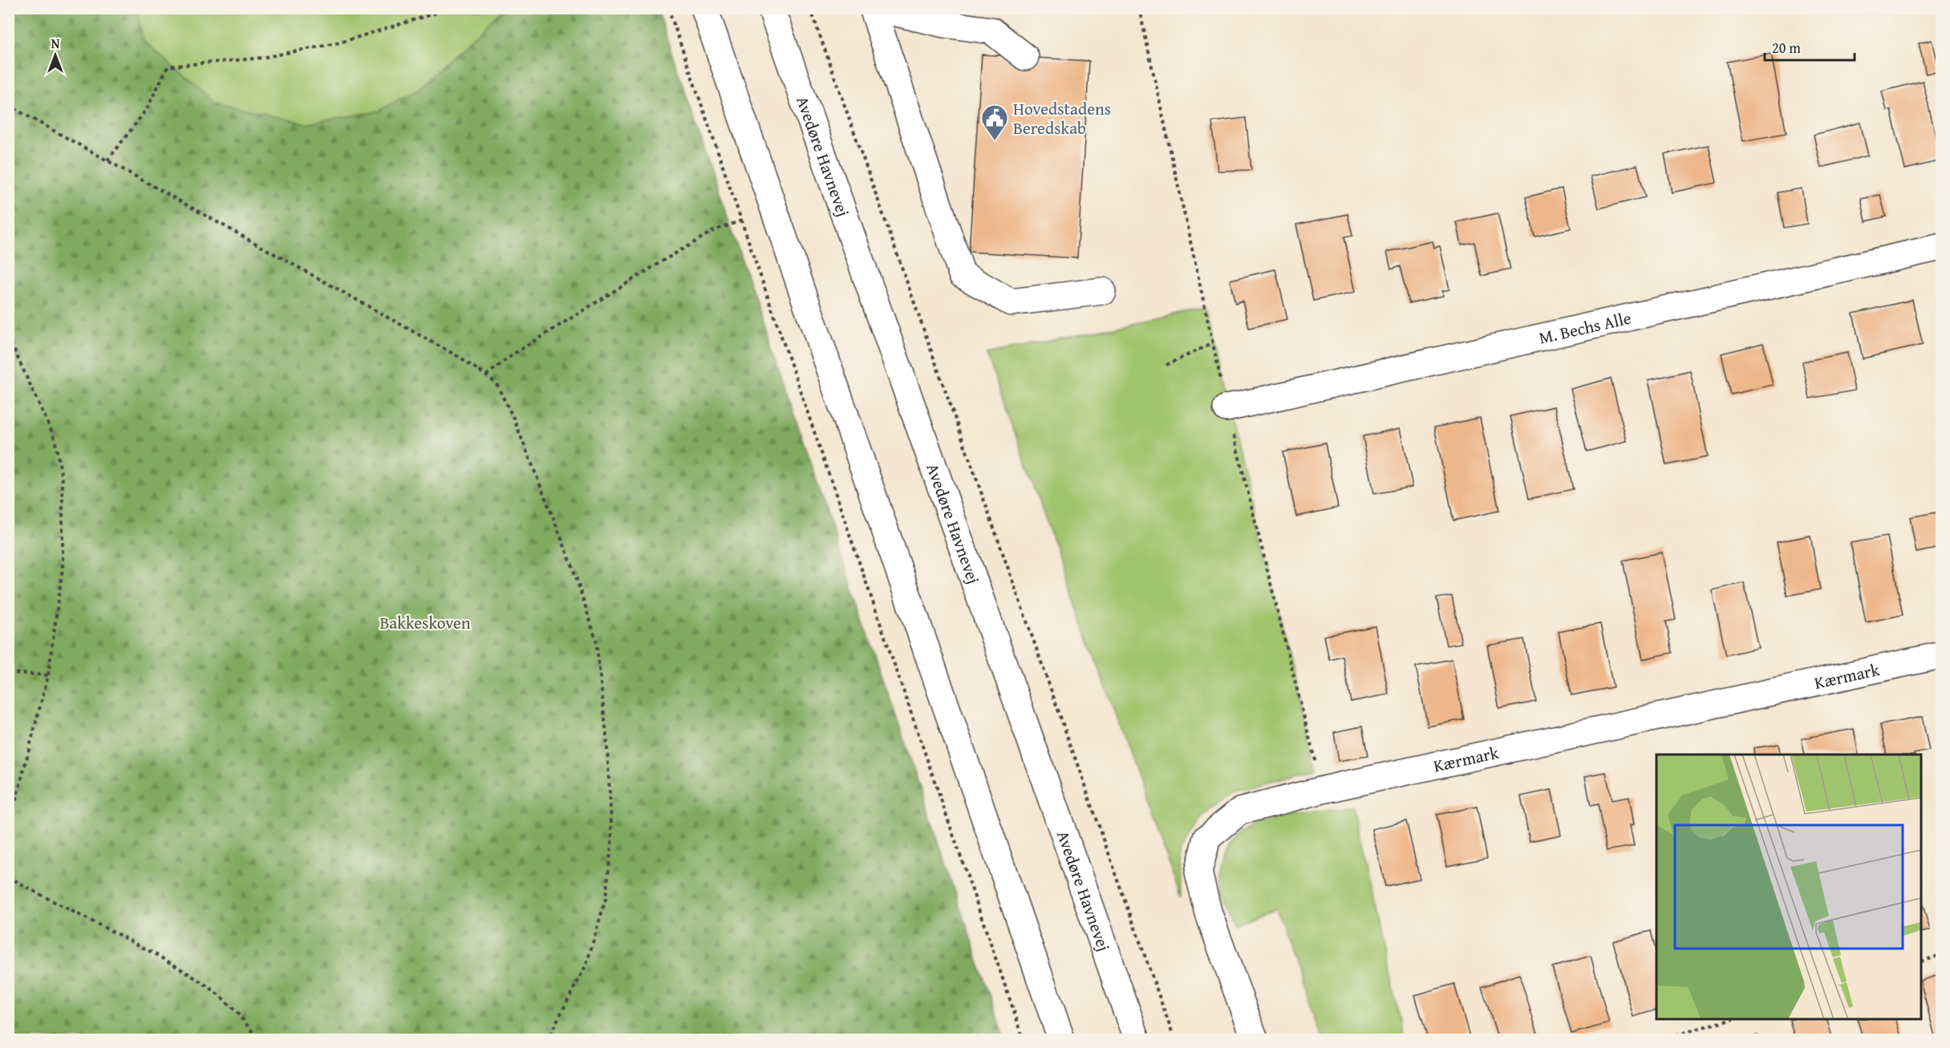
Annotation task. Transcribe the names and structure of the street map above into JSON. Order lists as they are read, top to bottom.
{
  "streets": {
    "street": ["Avedøre Havnevej", "M. Bechs Alle", "Kærmark"]
  },
  "parks": ["Bakkeskoven"],
  "places": {
    "public building": ["Hovedstadens Beredskab"]
  },
  "scale_bar": "20 m",
  "north": "top"
}
